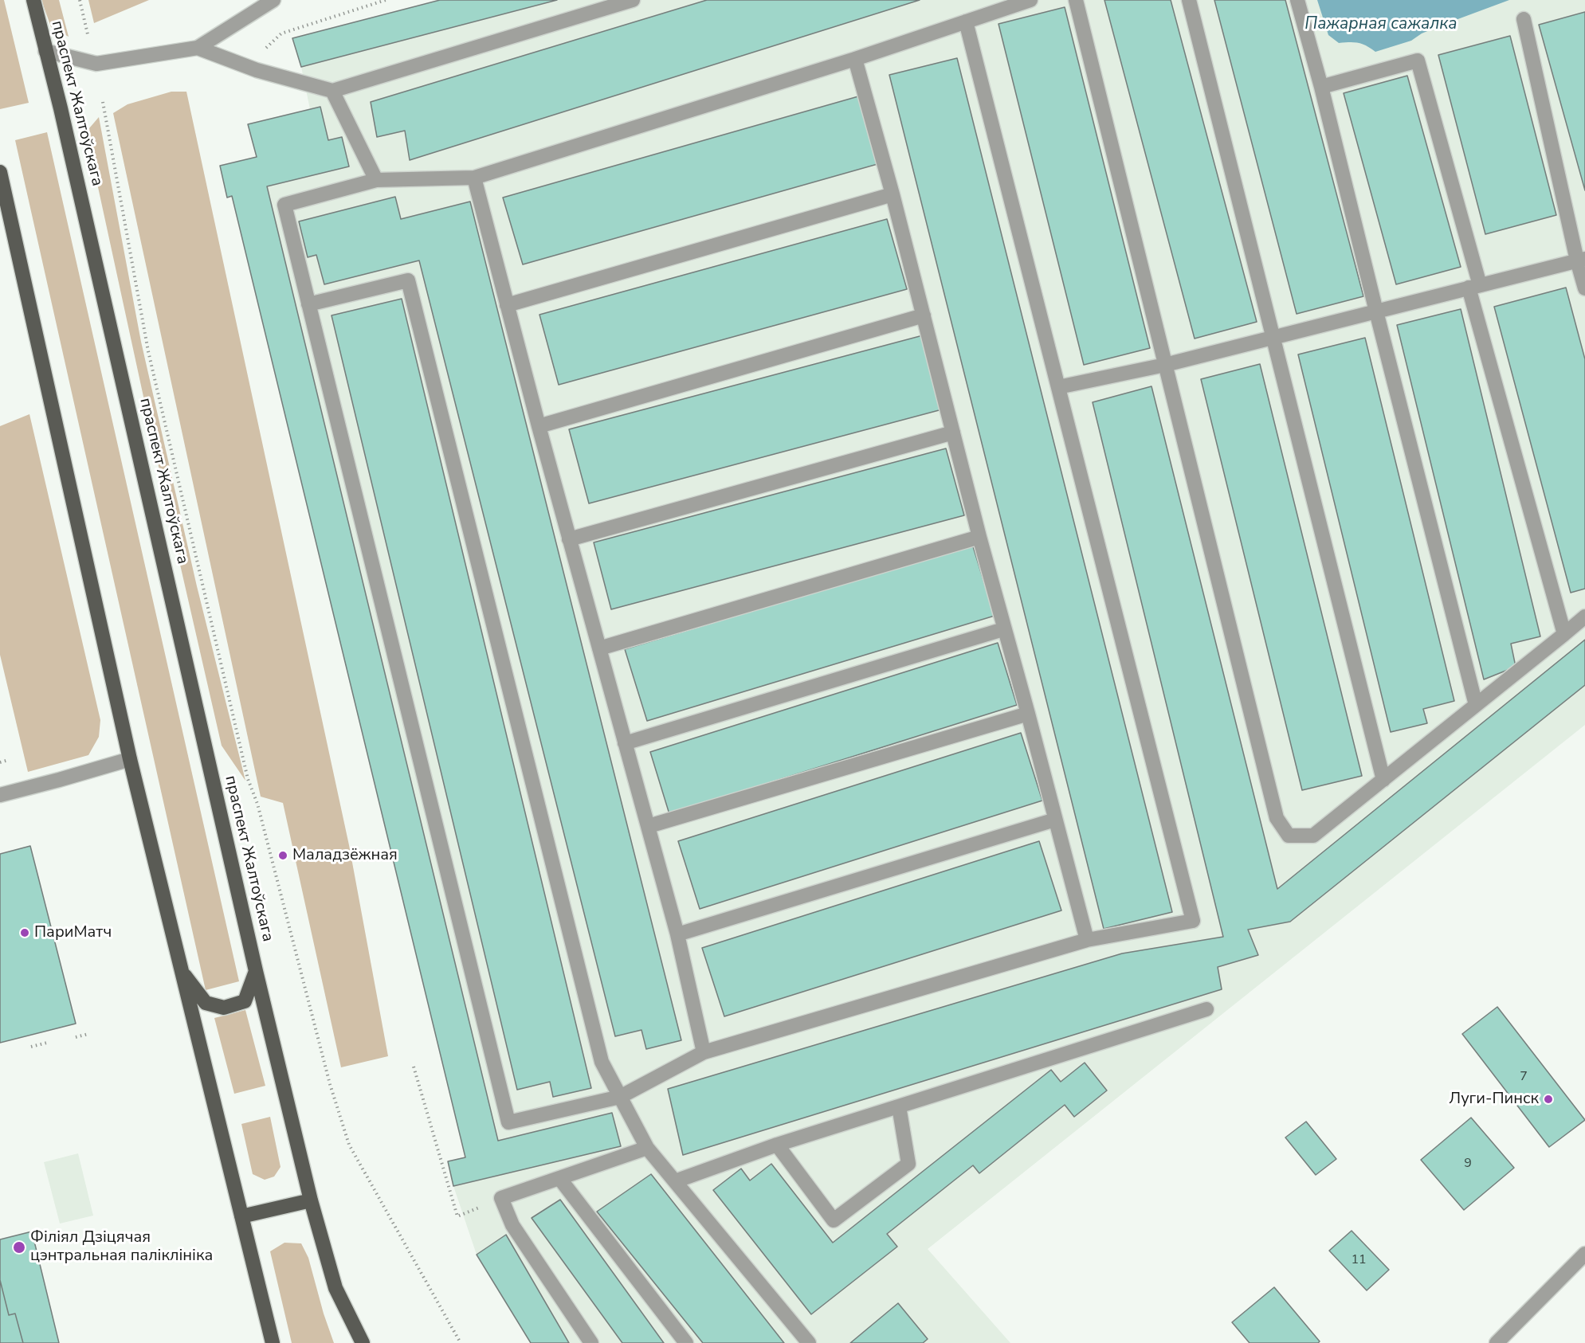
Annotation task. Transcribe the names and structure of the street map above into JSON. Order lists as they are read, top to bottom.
{
  "streets": {
    "main road": ["праспект Жалтоўскага"]
  },
  "water": ["Пажарная сажалка"],
  "places": [
    "Маладзёжная",
    "ПариМатч",
    "Луги-Пинск",
    "Філіял Дзіцячая цэнтральная паліклініка"
  ],
  "house_numbers": ["7", "9", "11"]
}
